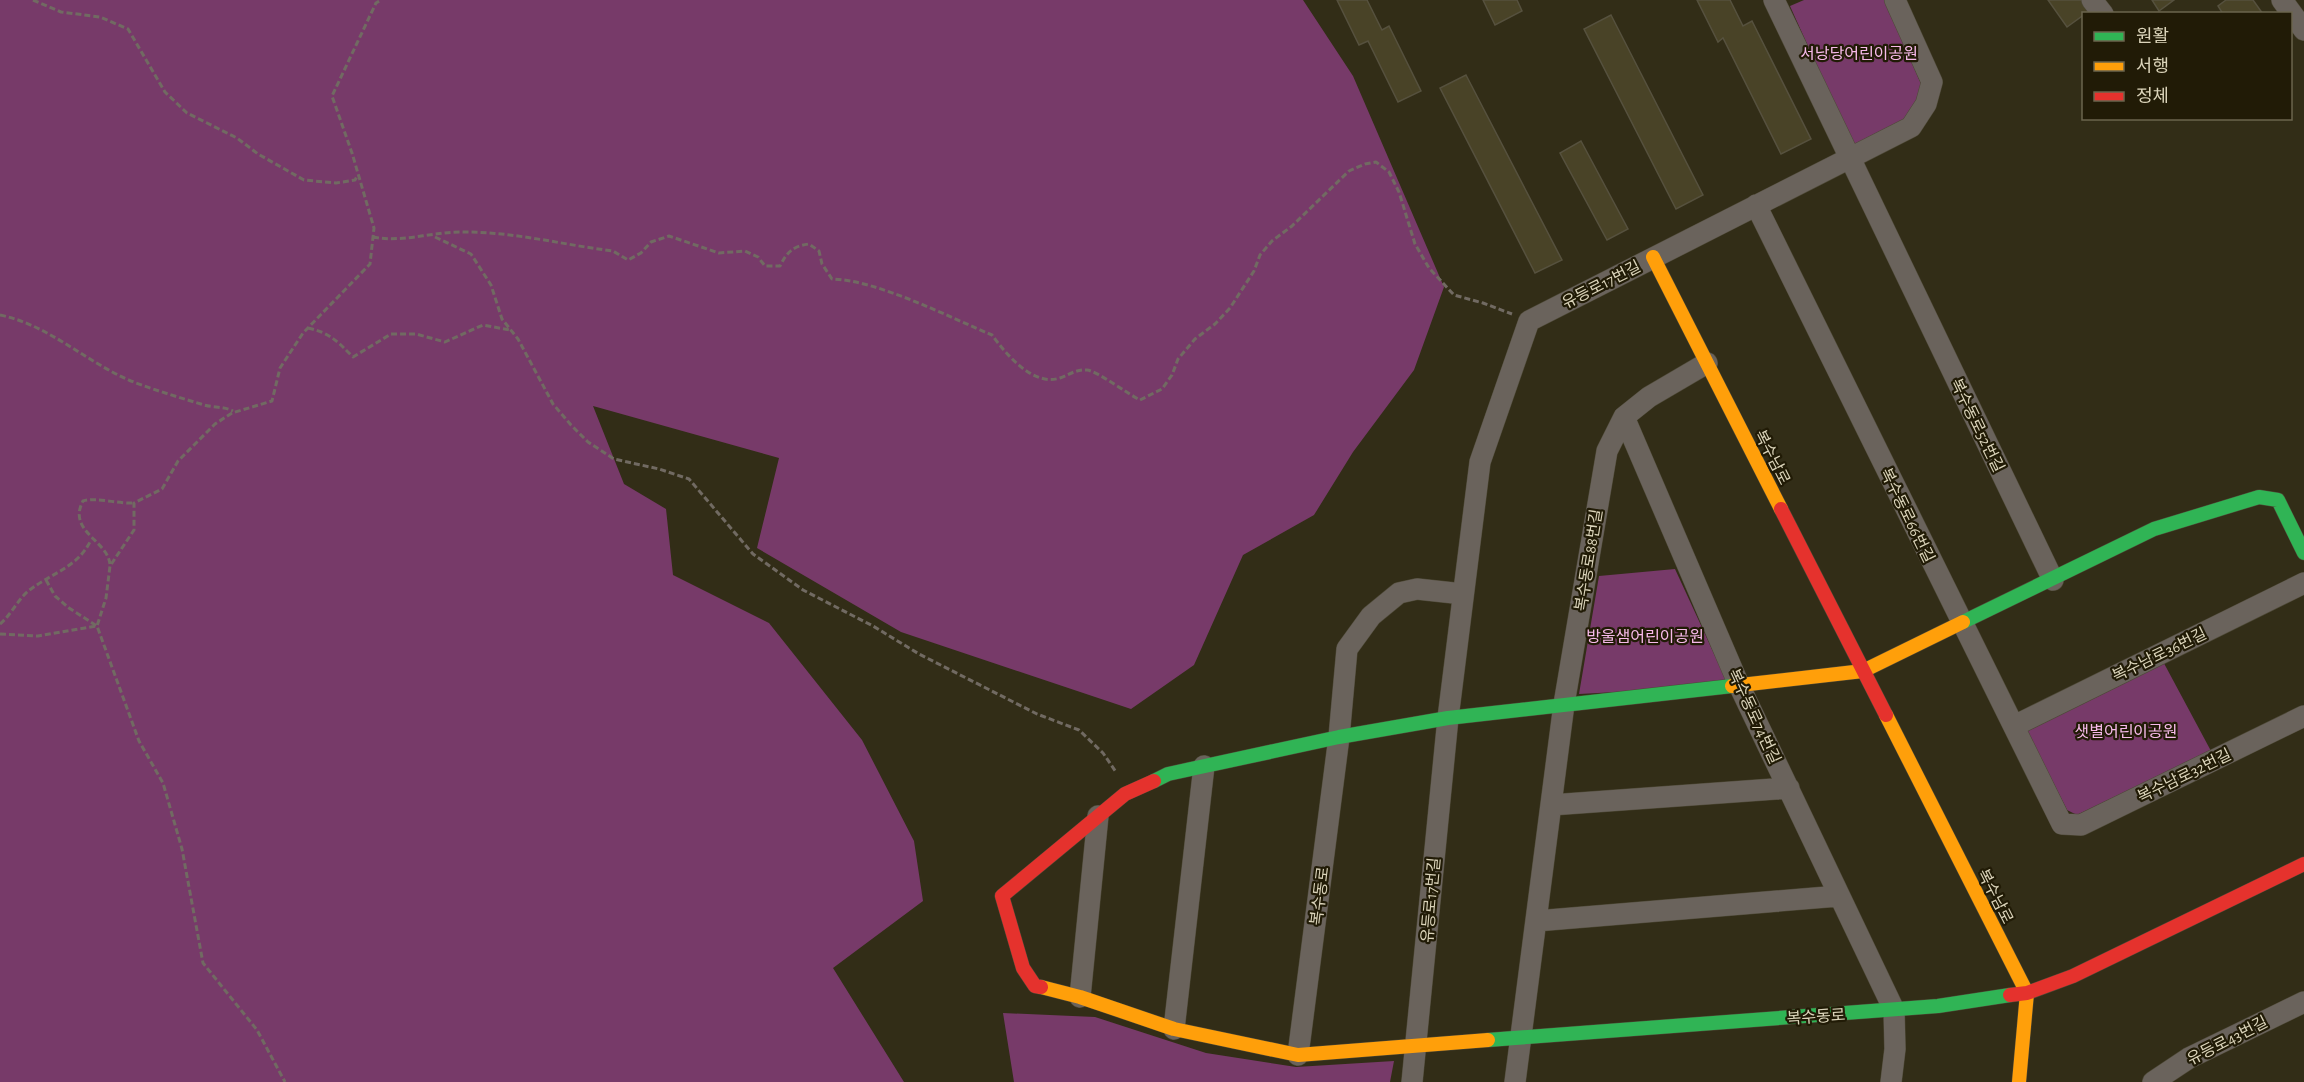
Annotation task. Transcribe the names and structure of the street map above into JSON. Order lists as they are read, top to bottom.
{
  "streets": {
    "street": [
      "유등로17번길",
      "복수동로52번길",
      "복수남로",
      "복수동로66번길",
      "복수동로88번길",
      "복수남로36번길",
      "복수동로74번길",
      "복수남로32번길",
      "복수동로",
      "유등로43번길"
    ]
  },
  "crossings": [
    ["유등로17번길", "복수동로52번길"],
    ["유등로17번길", "복수남로"],
    ["유등로17번길", "복수동로66번길"],
    ["유등로17번길", "복수동로"],
    ["복수남로", "복수동로88번길"],
    ["복수남로", "복수동로"],
    ["복수동로66번길", "복수남로36번길"],
    ["복수동로66번길", "복수남로32번길"],
    ["복수동로88번길", "복수동로74번길"],
    ["복수동로88번길", "복수동로"],
    ["복수동로74번길", "복수동로"]
  ],
  "parks": ["서낭당어린이공원", "방울샘어린이공원", "샛별어린이공원"],
  "legend": ["원활", "서행", "정체"]
}
